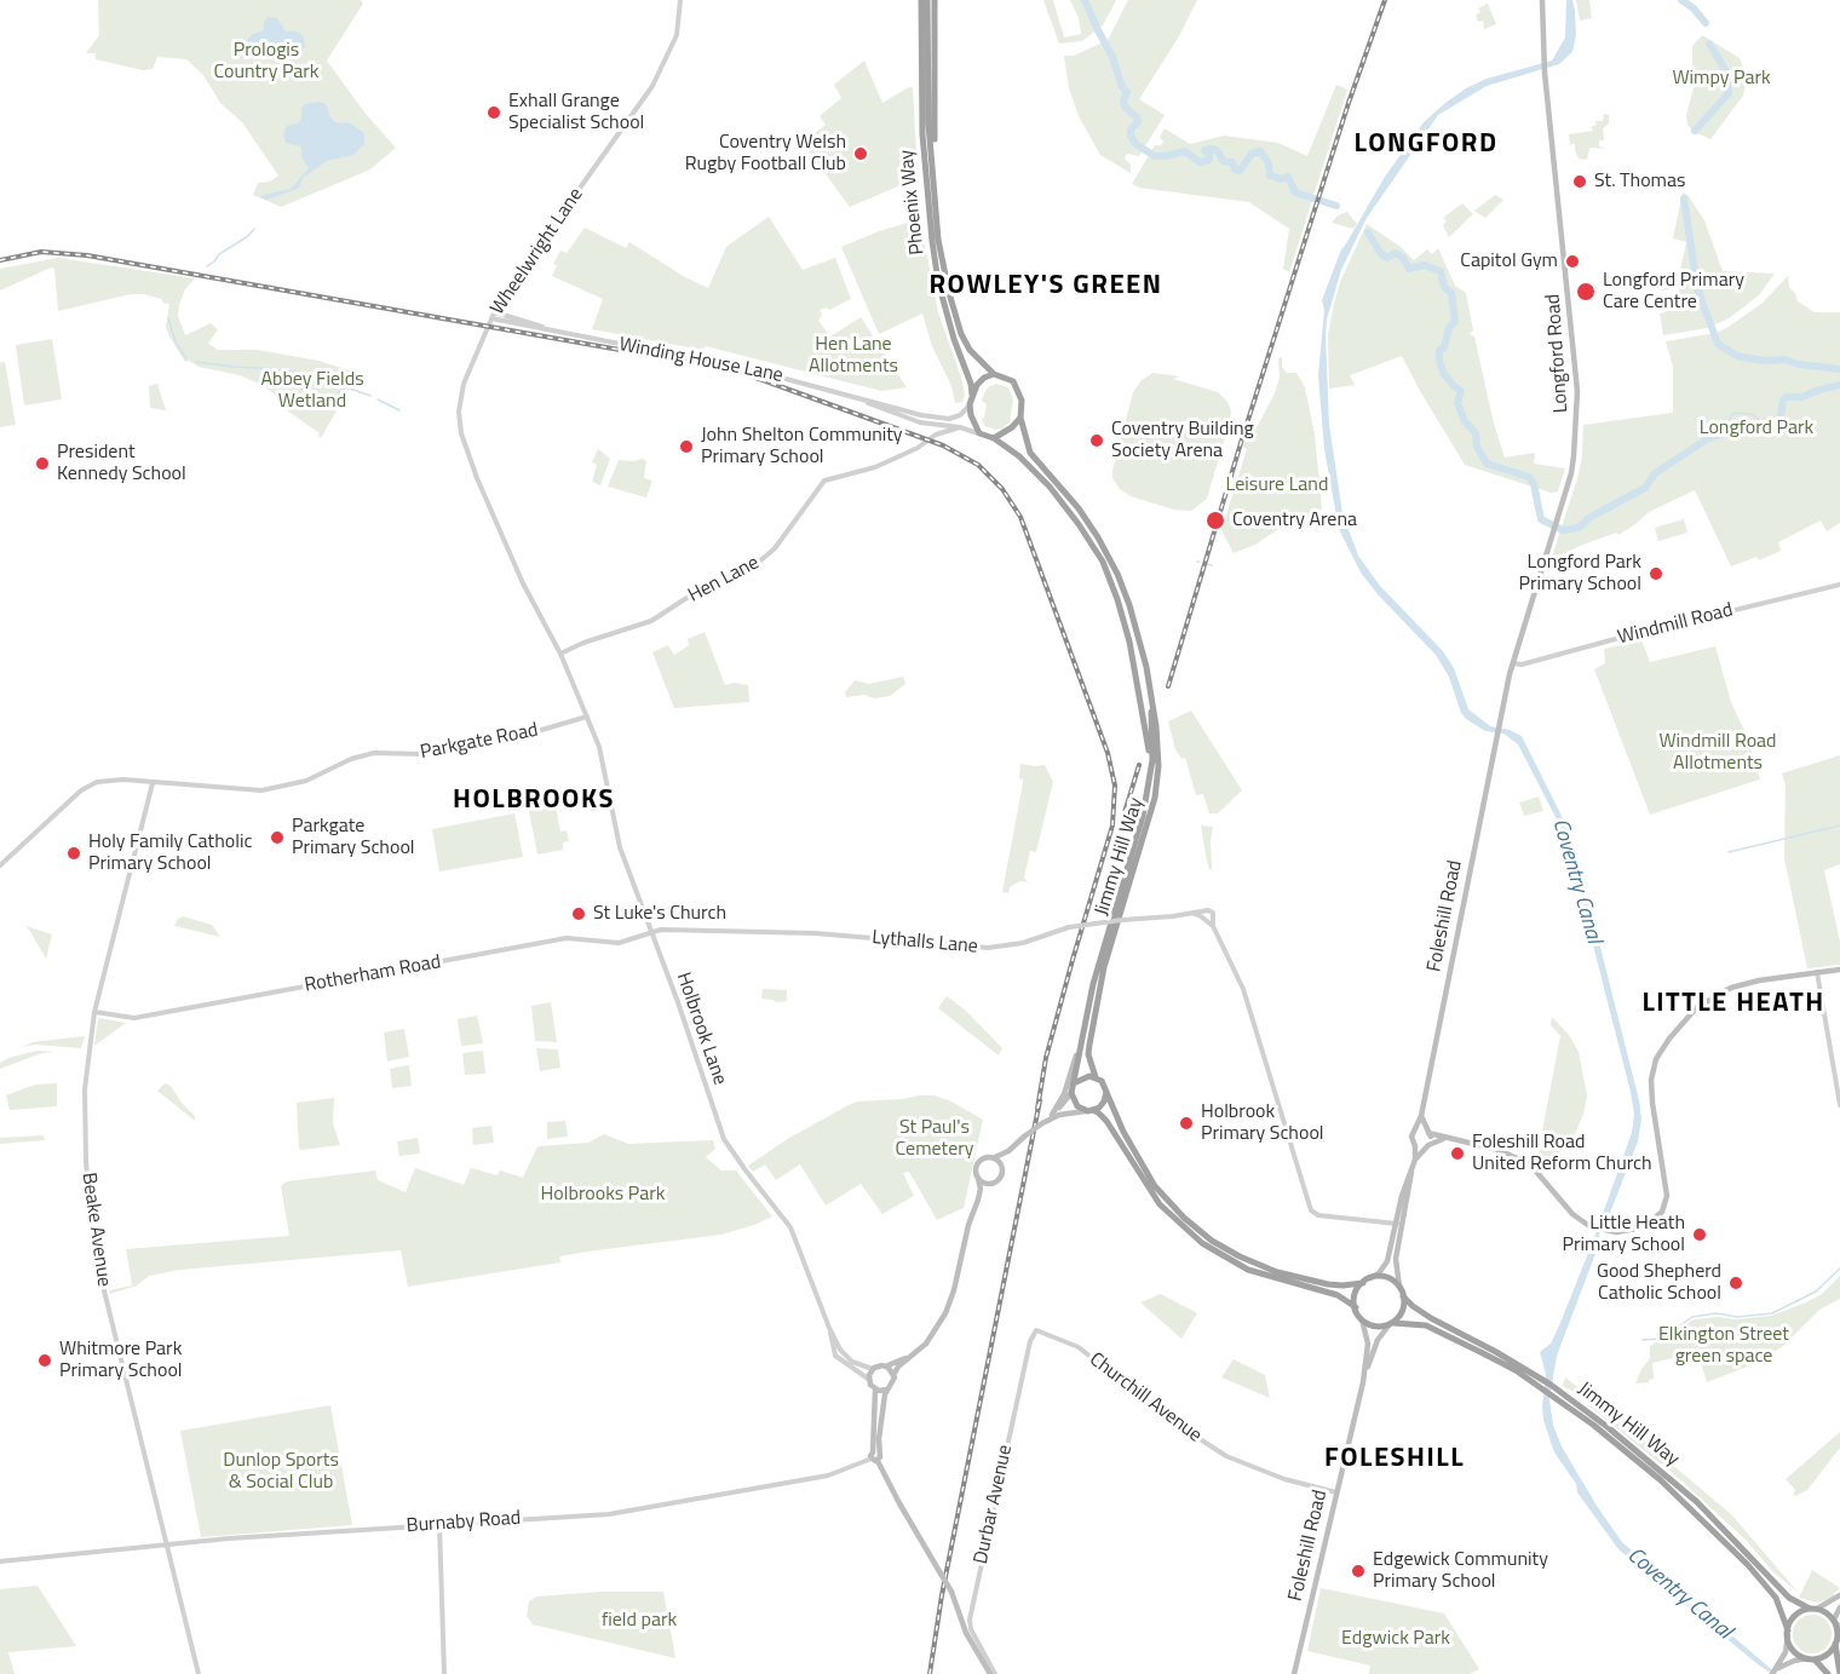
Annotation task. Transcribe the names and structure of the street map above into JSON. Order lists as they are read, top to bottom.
{
  "streets": {
    "highway": ["Phoenix Way", "Jimmy Hill Way"],
    "main road": ["Longford Road", "Foleshill Road"],
    "street": [
      "Wheelwright Lane",
      "Winding House Lane",
      "Hen Lane",
      "Windmill Road",
      "Parkgate Road",
      "Lythalls Lane",
      "Rotherham Road",
      "Holbrook Lane",
      "Beake Avenue",
      "Churchill Avenue",
      "Durbar Avenue",
      "Burnaby Road"
    ]
  },
  "crossings": [
    ["Phoenix Way", "Winding House Lane"],
    ["Phoenix Way", "Jimmy Hill Way"],
    ["Wheelwright Lane", "Winding House Lane"],
    ["Wheelwright Lane", "Hen Lane"],
    ["Wheelwright Lane", "Parkgate Road"],
    ["Wheelwright Lane", "Holbrook Lane"],
    ["Longford Road", "Windmill Road"],
    ["Longford Road", "Foleshill Road"],
    ["Winding House Lane", "Hen Lane"],
    ["Winding House Lane", "Jimmy Hill Way"],
    ["Parkgate Road", "Holbrook Lane"],
    ["Parkgate Road", "Beake Avenue"],
    ["Jimmy Hill Way", "Foleshill Road"],
    ["Foleshill Road", "Churchill Avenue"],
    ["Lythalls Lane", "Rotherham Road"],
    ["Lythalls Lane", "Holbrook Lane"],
    ["Rotherham Road", "Holbrook Lane"],
    ["Rotherham Road", "Beake Avenue"],
    ["Beake Avenue", "Burnaby Road"],
    ["Churchill Avenue", "Durbar Avenue"]
  ],
  "districts": [
    "LONGFORD",
    "ROWLEY'S GREEN",
    "HOLBROOKS",
    "LITTLE HEATH",
    "FOLESHILL"
  ],
  "water": ["Coventry Canal"],
  "parks": [
    "Prologis Country Park",
    "Wimpy Park",
    "Hen Lane Allotments",
    "Abbey Fields Wetland",
    "Longford Park",
    "Leisure Land",
    "Windmill Road Allotments",
    "St Paul's Cemetery",
    "Holbrooks Park",
    "Elkington Street green space",
    "Dunlop Sports & Social Club",
    "field park",
    "Edgwick Park"
  ],
  "places": [
    "Exhall Grange Specialist School",
    "Coventry Welsh Rugby Football Club",
    "St. Thomas",
    "Capitol Gym",
    "Longford Primary Care Centre",
    "Coventry Building Society Arena",
    "John Shelton Community Primary School",
    "President Kennedy School",
    "Coventry Arena",
    "Longford Park Primary School",
    "Parkgate Primary School",
    "Holy Family Catholic Primary School",
    "St Luke's Church",
    "Holbrook Primary School",
    "Foleshill Road United Reform Church",
    "Little Heath Primary School",
    "Good Shepherd Catholic School",
    "Whitmore Park Primary School",
    "Edgewick Community Primary School"
  ]
}
